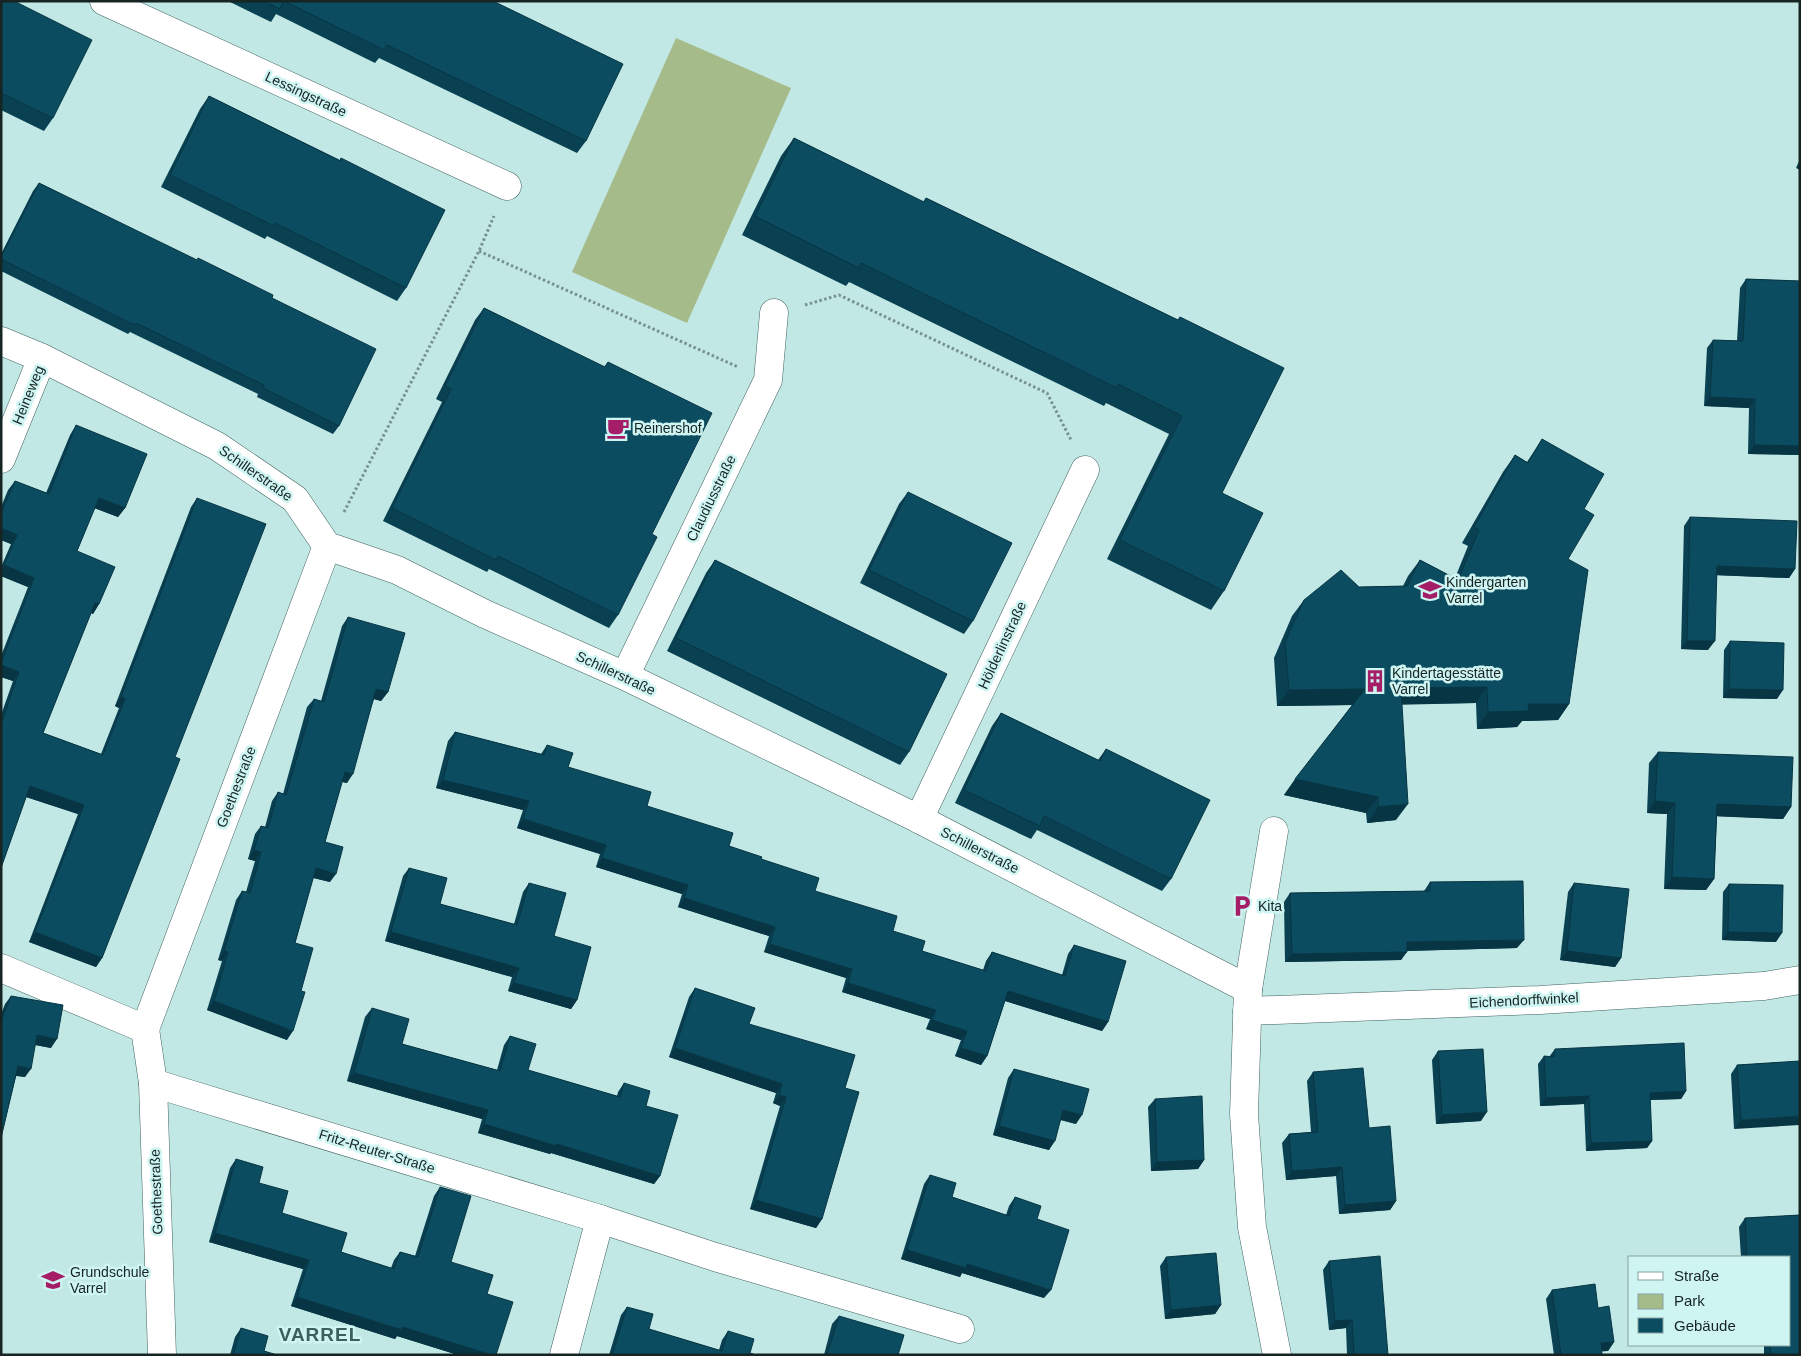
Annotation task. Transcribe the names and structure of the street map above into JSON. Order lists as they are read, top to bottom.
{
  "streets": {
    "street": [
      "Lessingstraße",
      "Heineweg",
      "Schillerstraße",
      "Claudiusstraße",
      "Hölderlinstraße",
      "Goethestraße",
      "Eichendorffwinkel",
      "Fritz-Reuter-Straße"
    ]
  },
  "crossings": [
    ["Heineweg", "Schillerstraße"],
    ["Schillerstraße", "Claudiusstraße"],
    ["Schillerstraße", "Hölderlinstraße"],
    ["Schillerstraße", "Goethestraße"],
    ["Schillerstraße", "Eichendorffwinkel"],
    ["Goethestraße", "Fritz-Reuter-Straße"]
  ],
  "districts": ["VARREL"],
  "places": {
    "cafe": ["Reinershof"],
    "school or university": ["Kindergarten Varrel", "Grundschule Varrel"],
    "building": ["Kindertagesstätte Varrel"],
    "parking": ["Kita"]
  },
  "legend": ["Straße", "Park", "Gebäude"]
}
